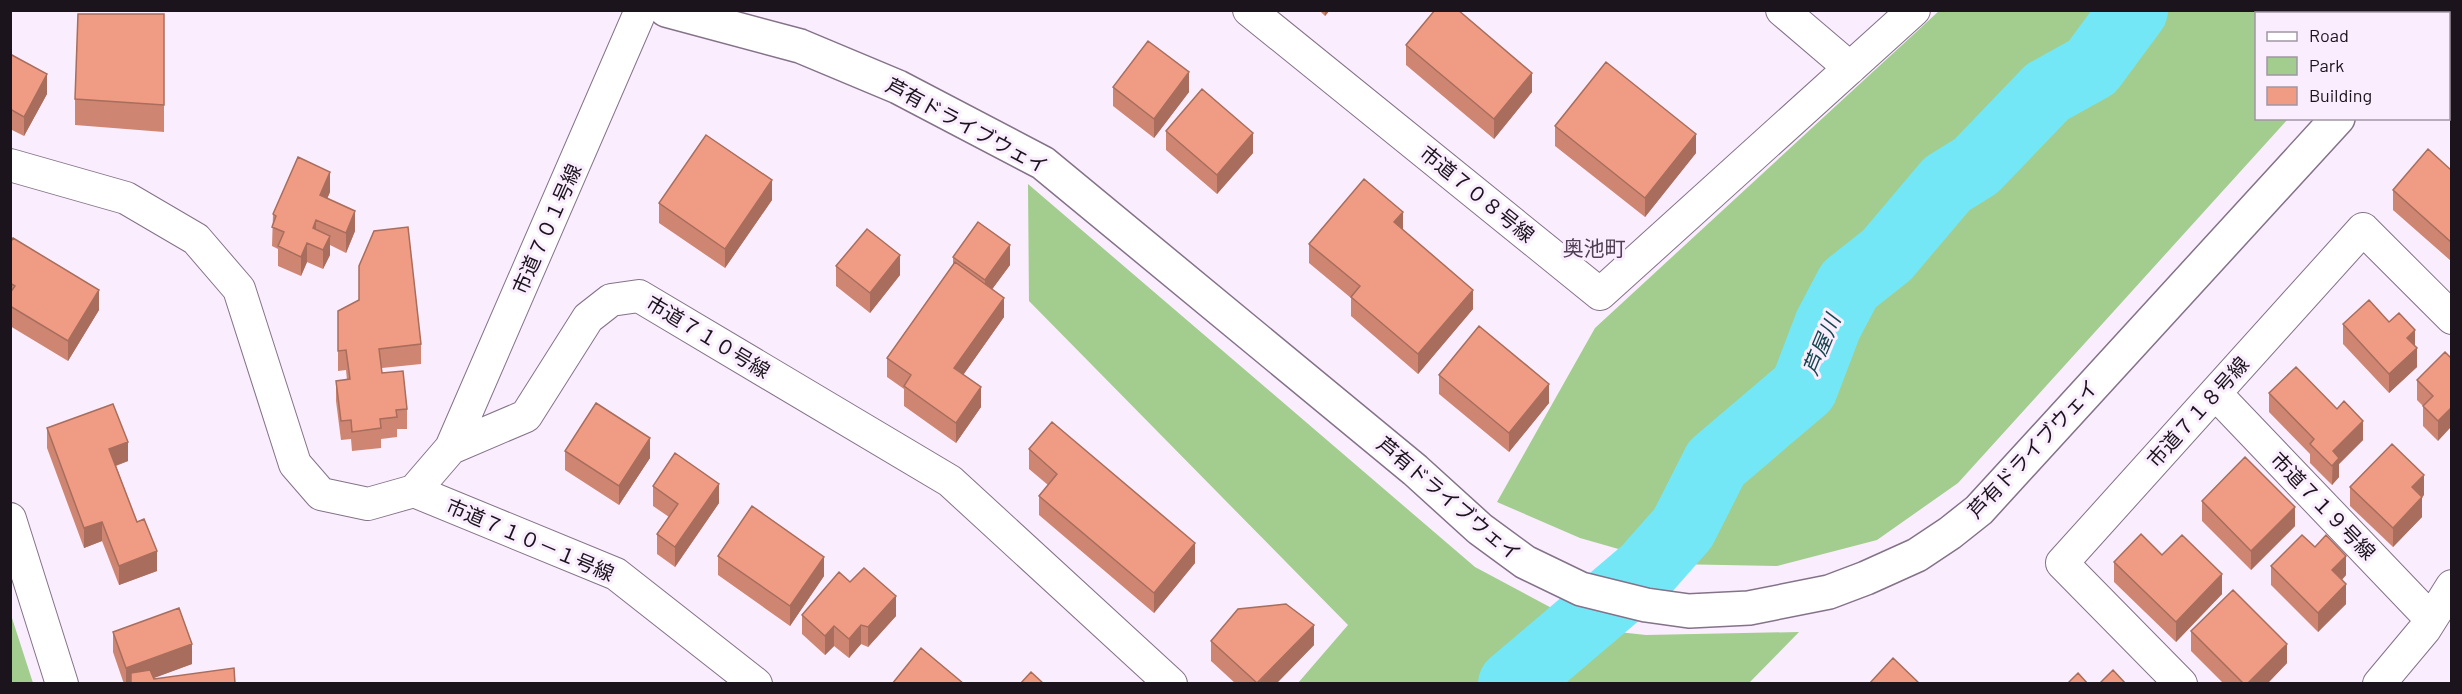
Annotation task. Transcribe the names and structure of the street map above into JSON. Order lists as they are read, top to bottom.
{
  "streets": {
    "street": [
      "芦有ドライブウェイ",
      "市道７０８号線",
      "市道７０１号線",
      "市道７１０号線",
      "市道７１８号線",
      "市道７１９号線",
      "市道７１０－１号線"
    ]
  },
  "crossings": [
    ["市道７０１号線", "市道７１０号線"],
    ["市道７１０号線", "市道７１０－１号線"],
    ["市道７１８号線", "市道７１９号線"]
  ],
  "districts": ["奥池町"],
  "water": ["芦屋川"],
  "legend": ["Road", "Park", "Building"]
}
